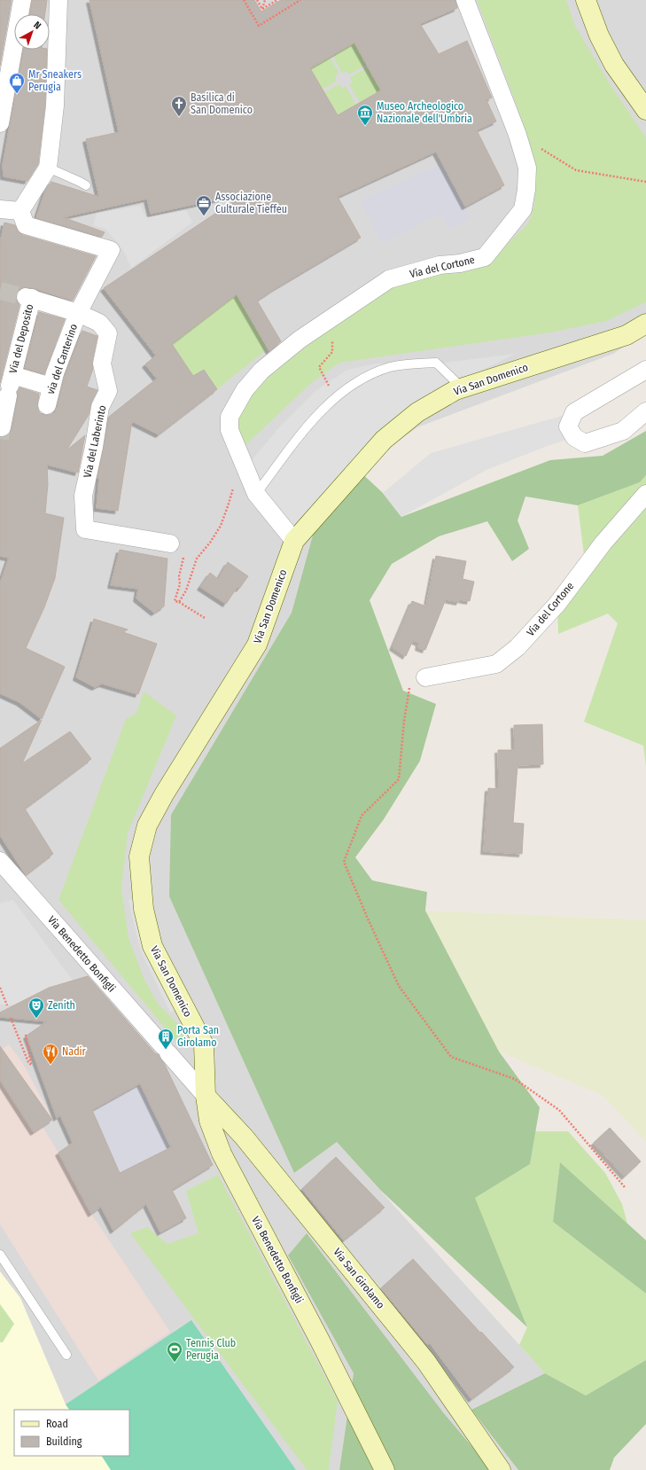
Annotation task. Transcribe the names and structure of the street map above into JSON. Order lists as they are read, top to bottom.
{
  "streets": {
    "main road": ["Via San Domenico", "Via Benedetto Bonfigli", "Via San Girolamo"],
    "street": [
      "Via del Cortone",
      "Via del Deposito",
      "via del Canterino",
      "Via del Laberinto"
    ]
  },
  "crossings": [
    ["Via del Cortone", "Via San Domenico"],
    ["Via del Deposito", "via del Canterino"],
    ["Via del Deposito", "Via del Laberinto"],
    ["via del Canterino", "Via del Laberinto"],
    ["Via San Domenico", "Via Benedetto Bonfigli"],
    ["Via San Domenico", "Via San Girolamo"],
    ["Via Benedetto Bonfigli", "Via San Girolamo"]
  ],
  "places": {
    "shop": ["Mr Sneakers Perugia"],
    "church": ["Basilica di San Domenico"],
    "museum": ["Museo Archeologico Nazionale dell'Umbria"],
    "office": ["Associazione Culturale Tieffeu"],
    "theatre": ["Zenith"],
    "building": ["Porta San Girolamo"],
    "restaurant": ["Nadir"],
    "sports": ["Tennis Club Perugia"]
  },
  "legend": ["Road", "Building"],
  "north": "top right"
}
